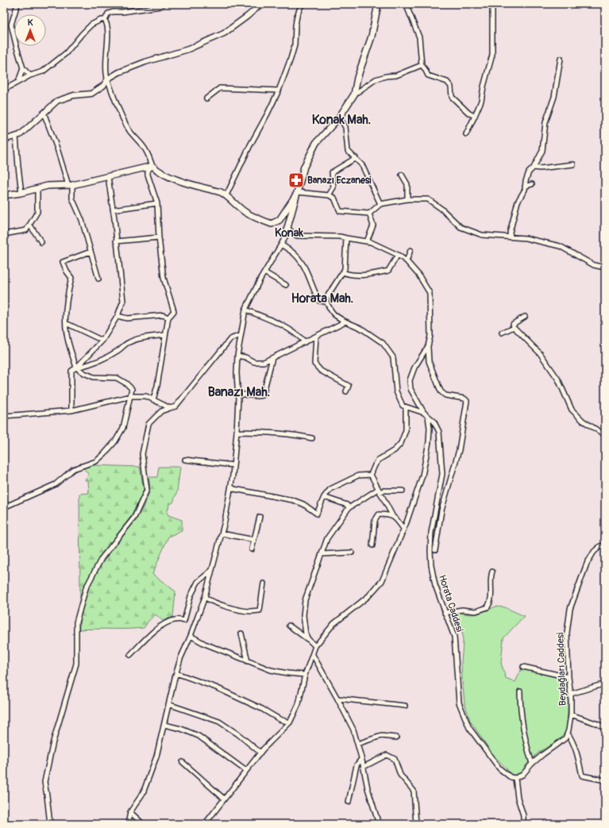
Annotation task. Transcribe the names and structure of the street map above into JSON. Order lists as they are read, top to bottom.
{
  "streets": {
    "street": ["Horata Caddesi", "Beydağları Caddesi"]
  },
  "districts": [
    "Konak Mah.",
    "Konak",
    "Horata Mah.",
    "Banazı Mah."
  ],
  "places": {
    "pharmacy": ["Banazı Eczanesi"]
  },
  "north": "top"
}
